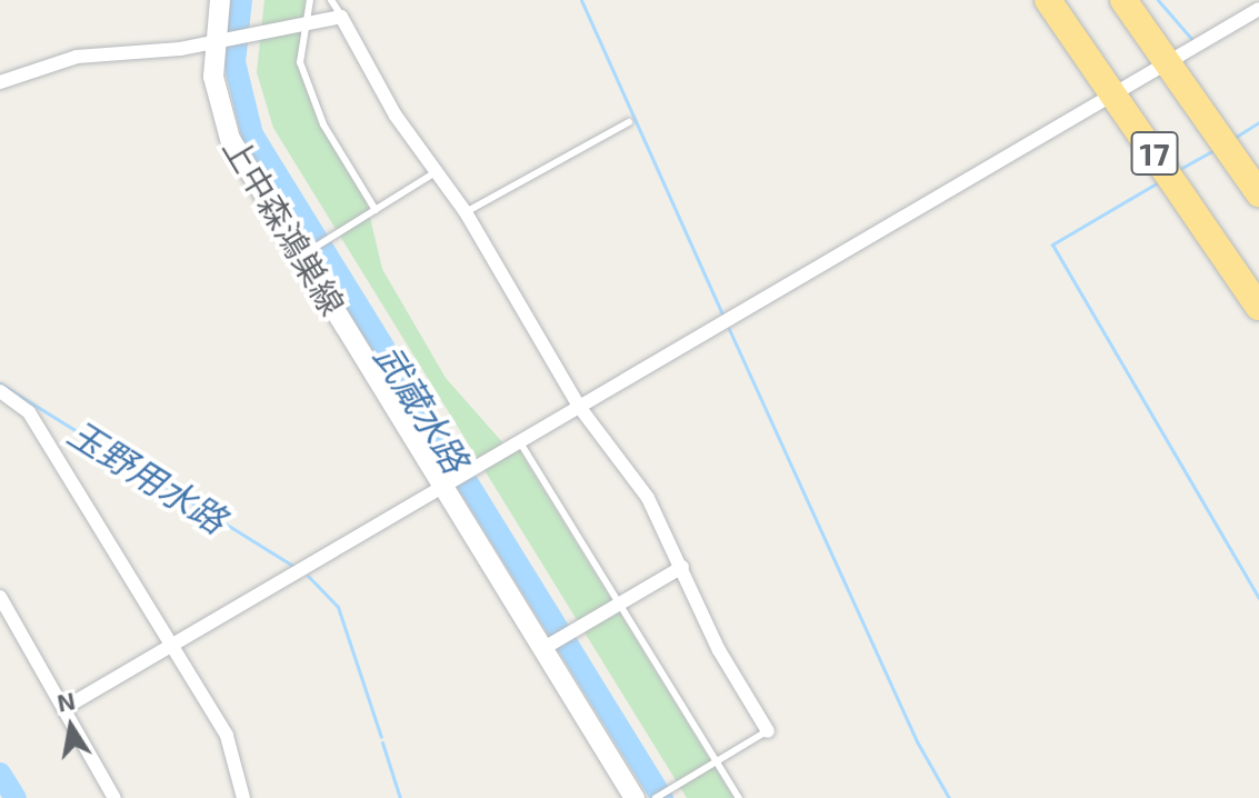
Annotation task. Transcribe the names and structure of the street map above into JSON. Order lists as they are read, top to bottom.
{
  "streets": {
    "highway": ["17"],
    "main road": ["上中森鴻巣線"]
  },
  "water": ["武蔵水路", "玉野用水路"],
  "north": "top"
}
